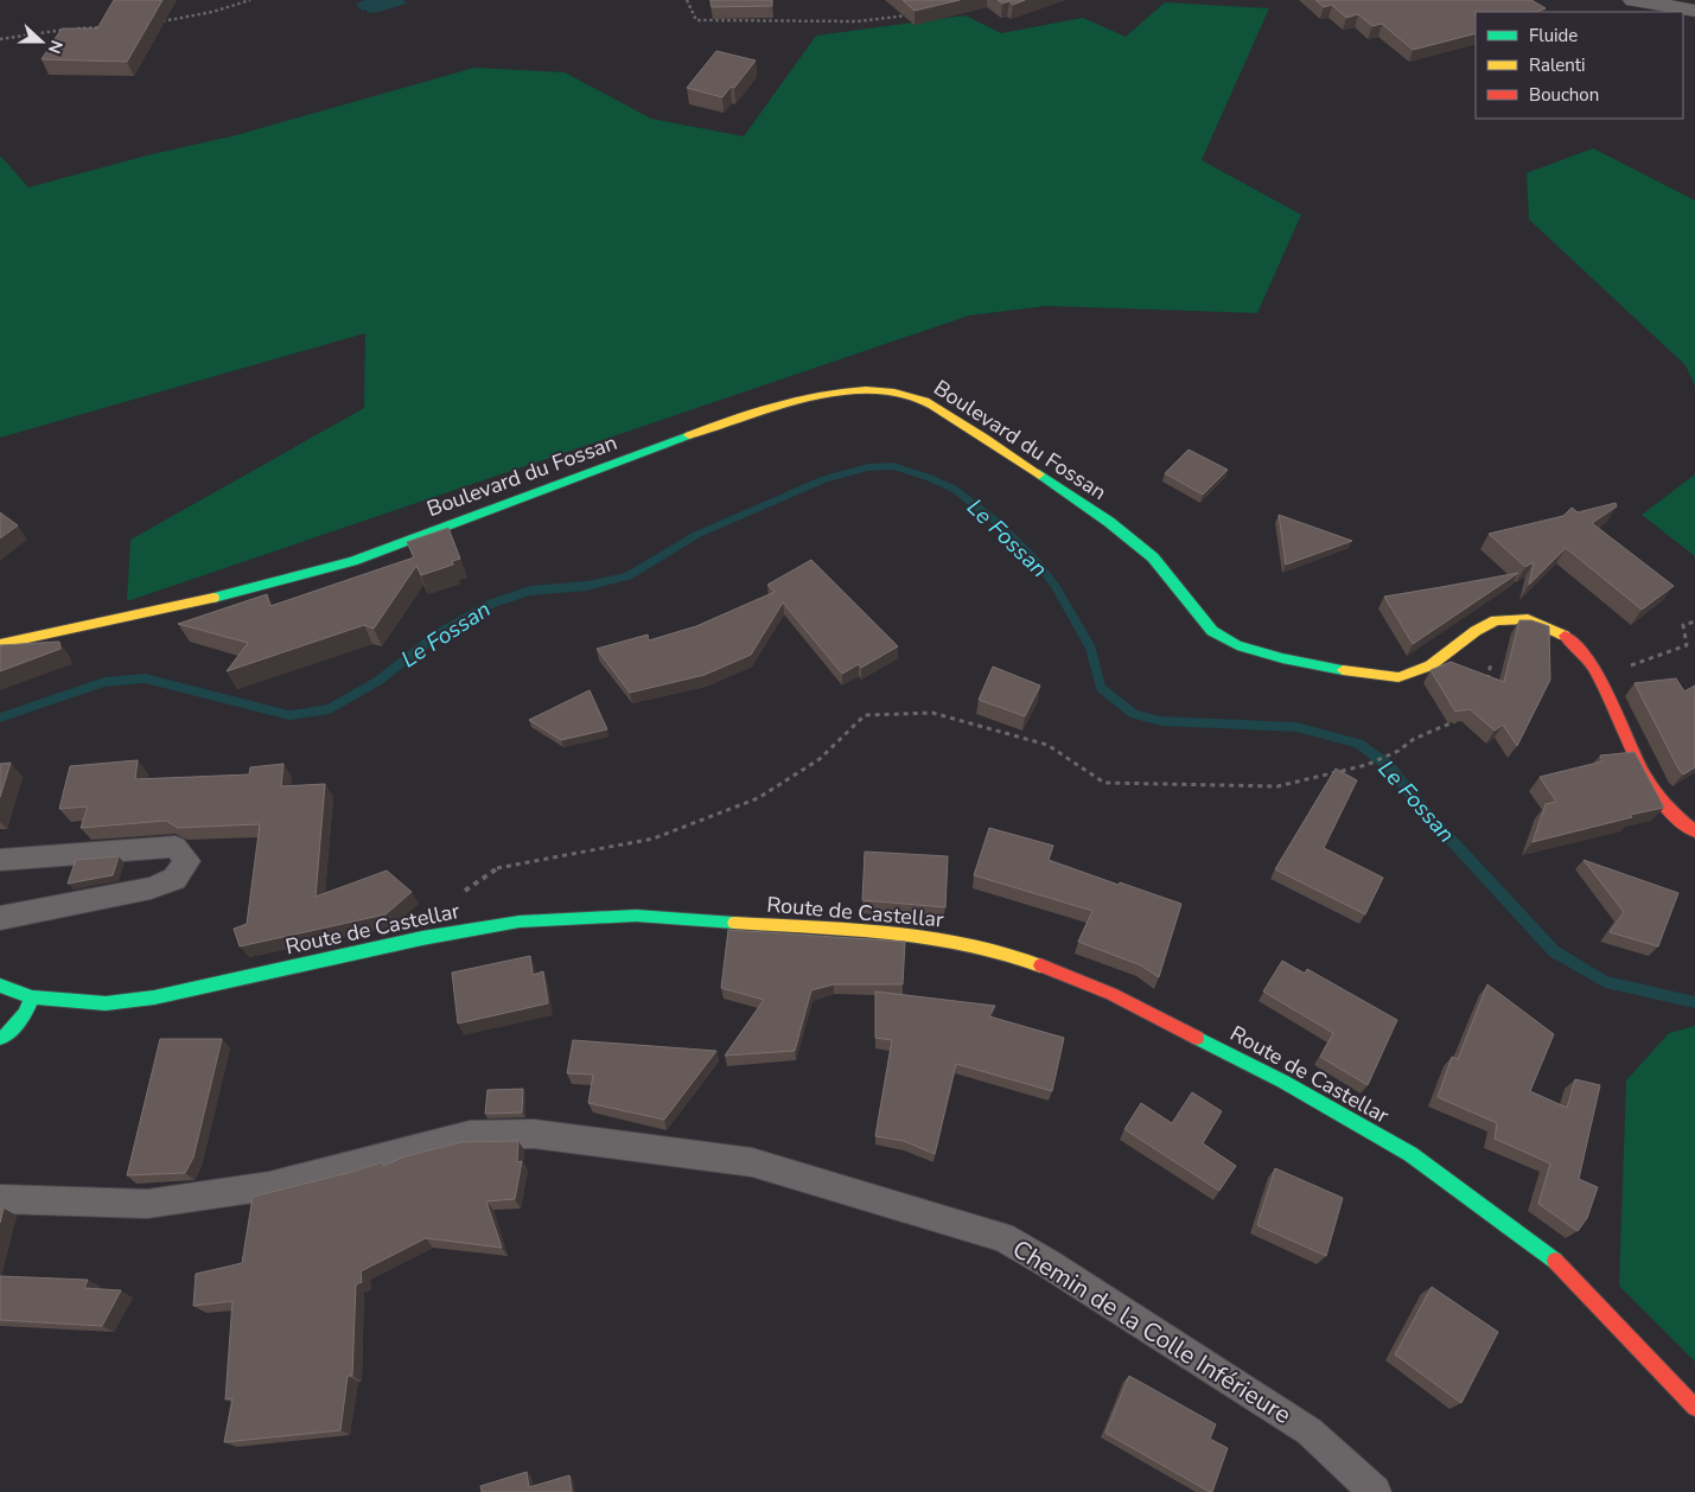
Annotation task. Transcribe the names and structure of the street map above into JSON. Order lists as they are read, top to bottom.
{
  "streets": {
    "street": ["Boulevard du Fossan", "Route de Castellar"],
    "lane": ["Chemin de la Colle Inférieure"]
  },
  "water": ["Le Fossan"],
  "legend": ["Fluide", "Ralenti", "Bouchon"],
  "north": "right"
}
